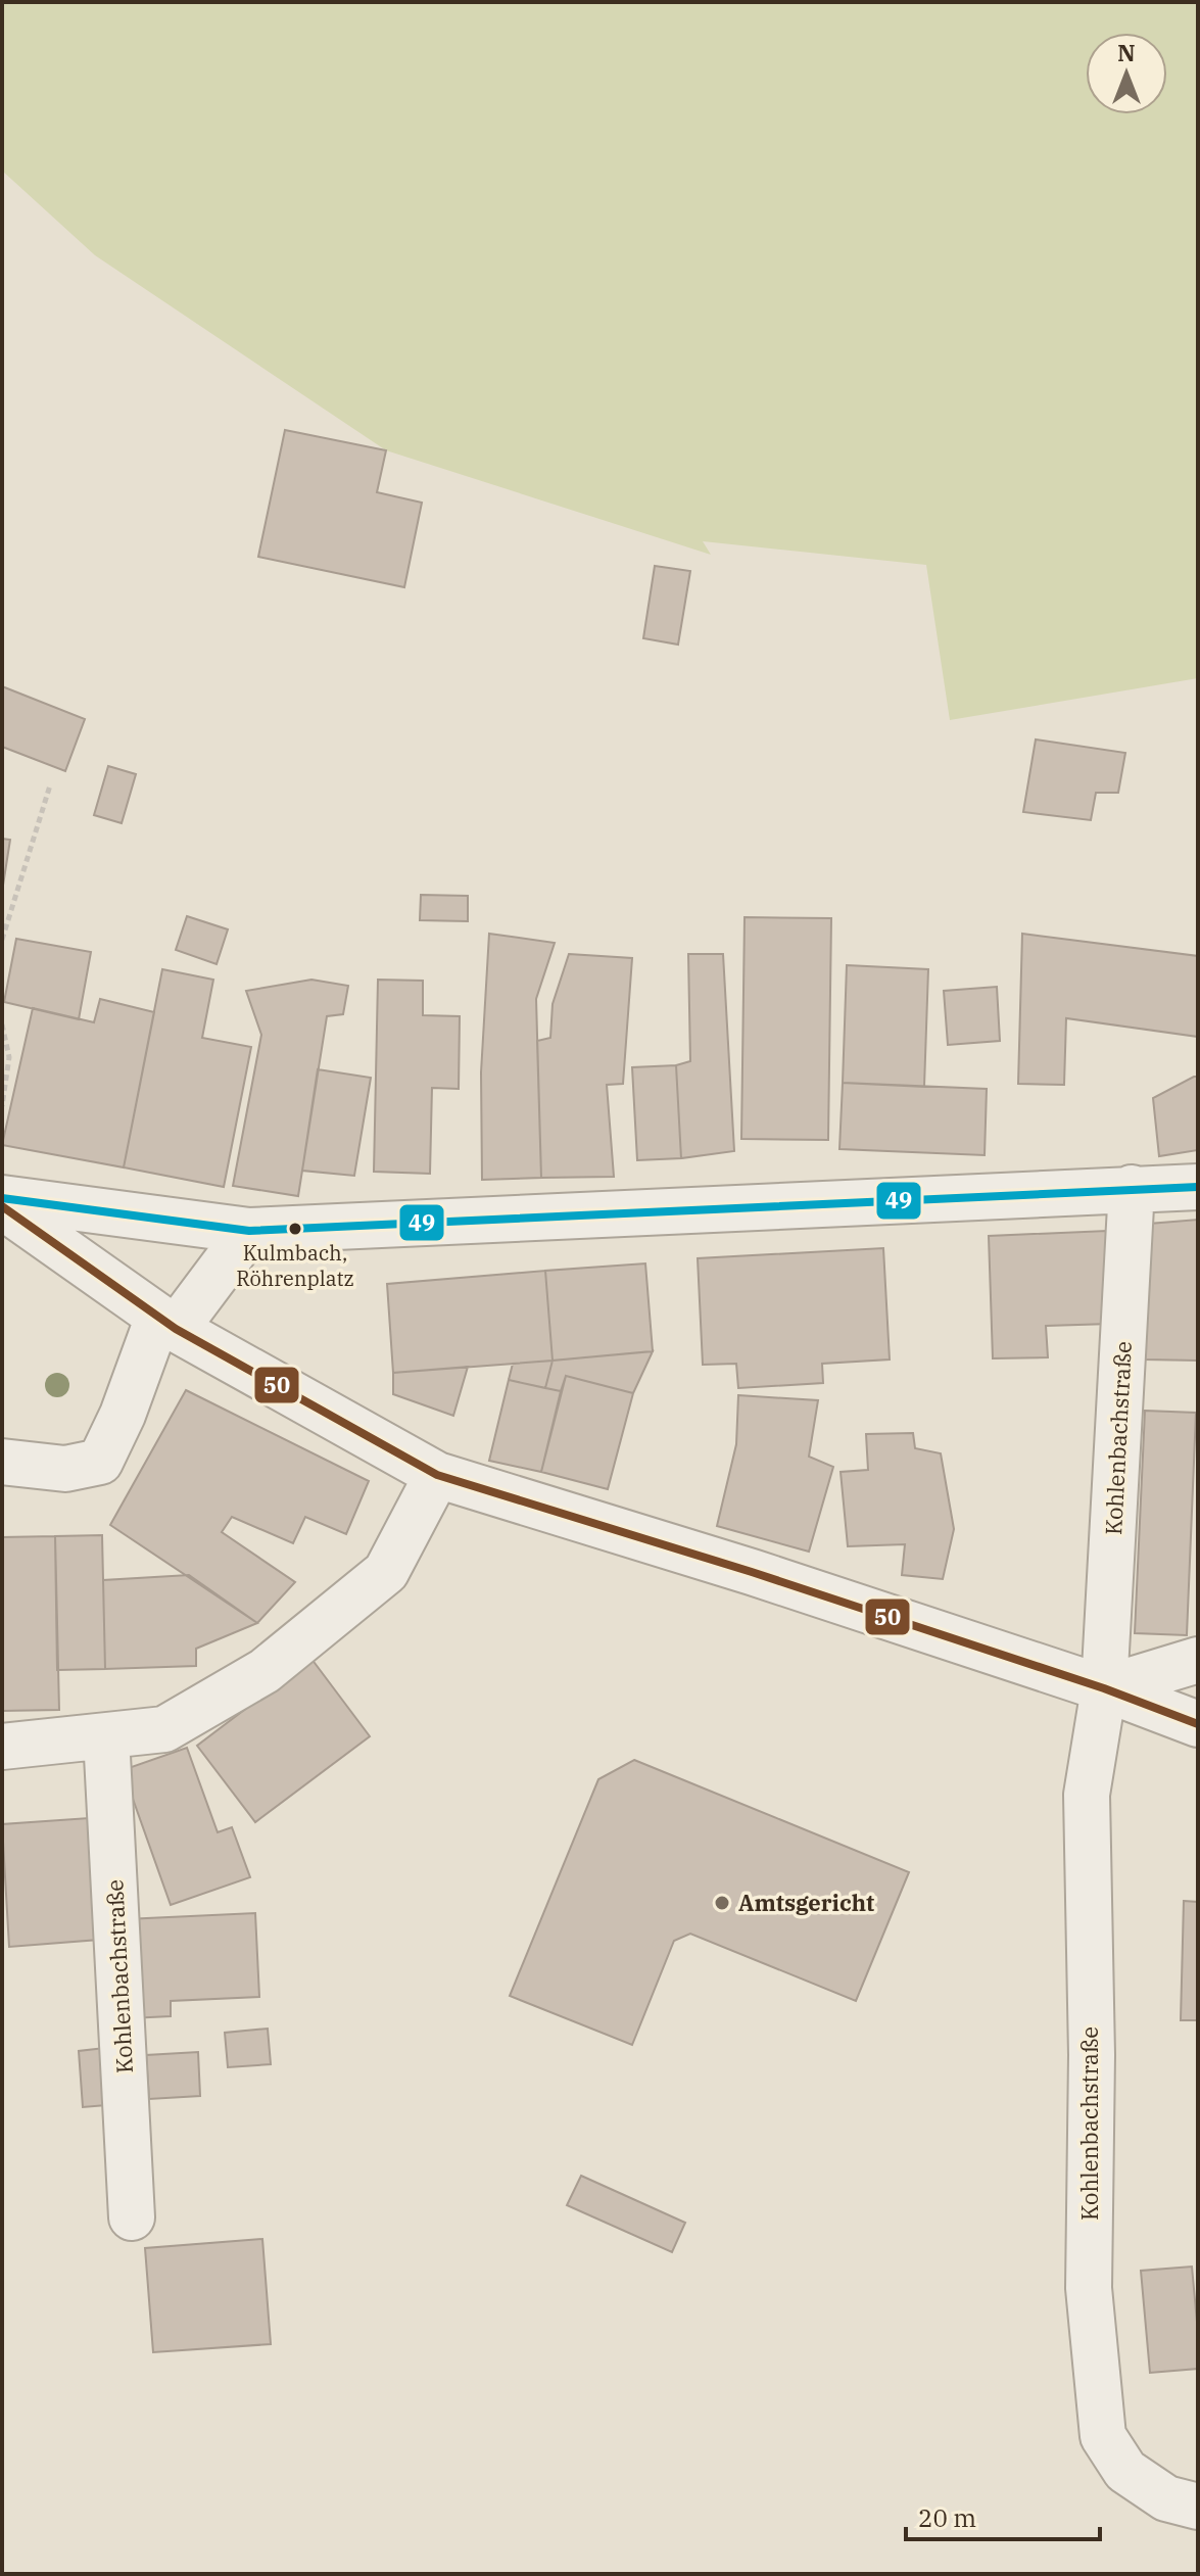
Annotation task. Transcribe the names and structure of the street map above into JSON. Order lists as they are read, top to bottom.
{
  "streets": {
    "street": ["Kohlenbachstraße"]
  },
  "places": ["Kulmbach, Röhrenplatz", "Amtsgericht"],
  "lines": ["transit line 49", "transit line 50"],
  "scale_bar": "20 m",
  "north": "top"
}
